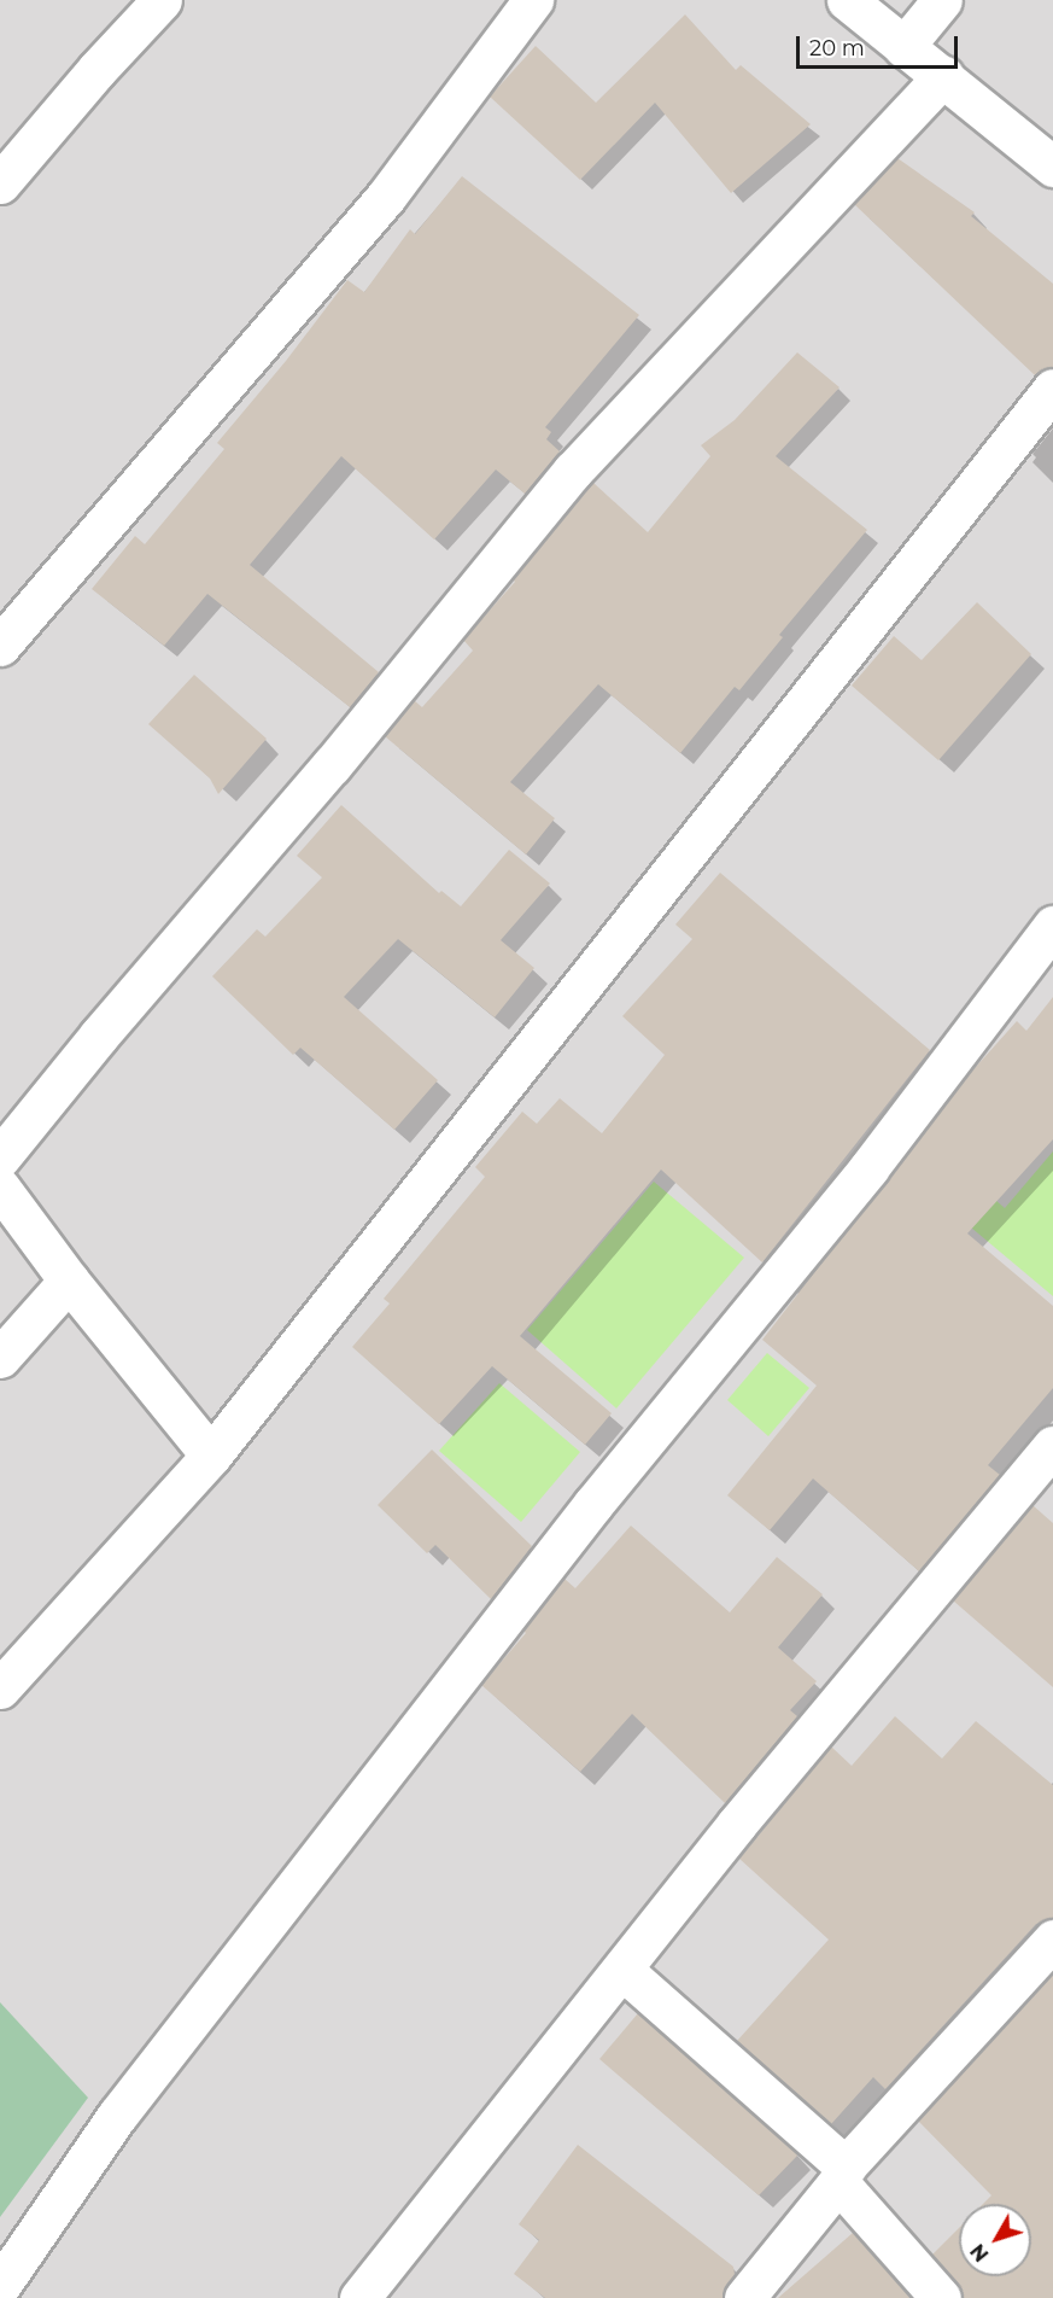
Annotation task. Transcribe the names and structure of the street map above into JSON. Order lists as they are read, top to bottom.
{
  "scale_bar": "20 m",
  "north": "bottom left"
}
